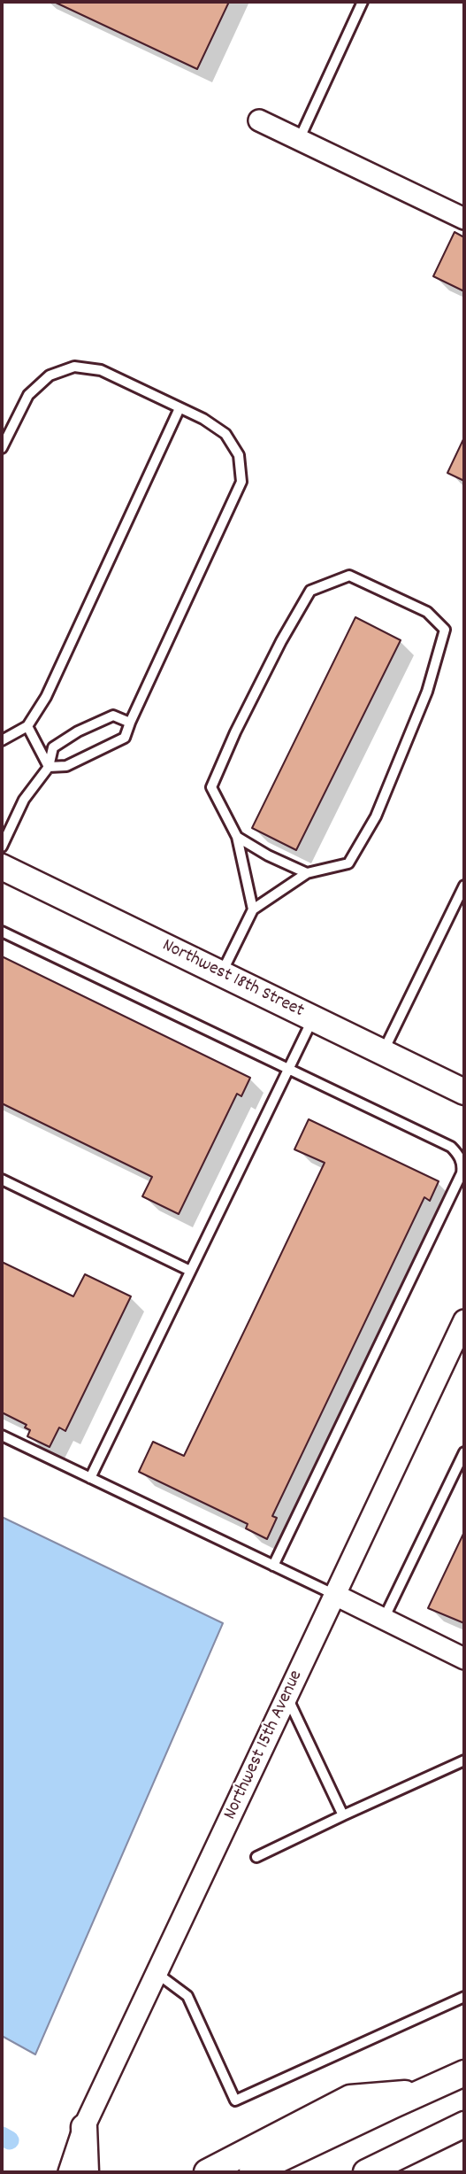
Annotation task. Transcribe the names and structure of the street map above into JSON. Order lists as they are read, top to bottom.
{
  "streets": {
    "street": ["Northwest 18th Street", "Northwest 15th Avenue"]
  }
}
